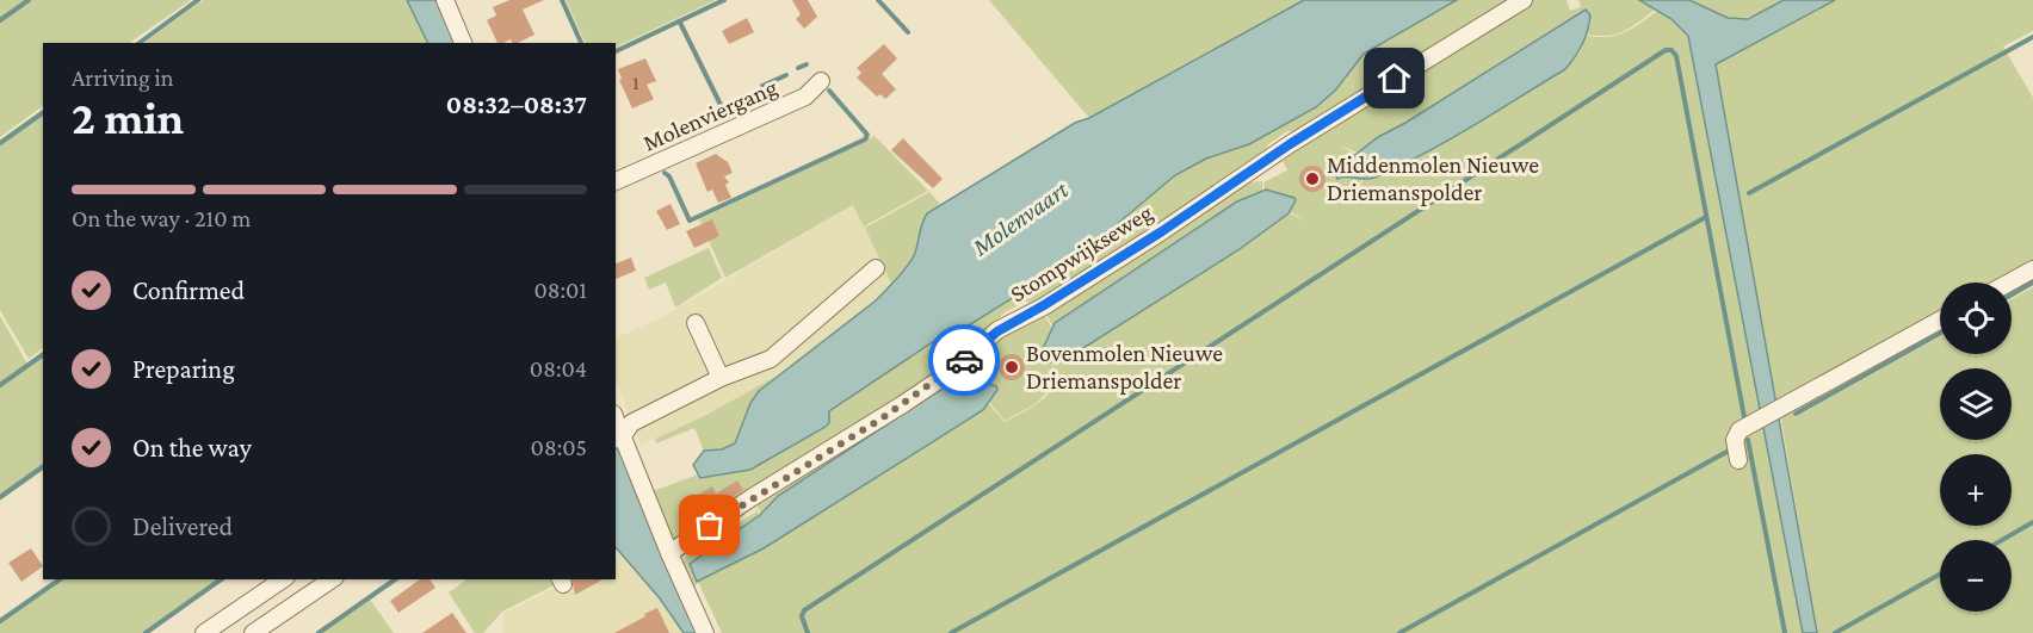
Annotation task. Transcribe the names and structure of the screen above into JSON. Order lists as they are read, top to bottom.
{
  "streets": {
    "street": ["Molenviergang", "Stompwijkseweg"]
  },
  "water": ["Molenvaart"],
  "places": ["Middenmolen Nieuwe Driemanspolder", "Bovenmolen Nieuwe Driemanspolder"],
  "house_numbers": ["1"],
  "page": {
    "heading": ["2 min", "Arriving in", "08:32–08:37"],
    "bar": "On the way · 210 m",
    "list": [
      ["Confirmed", "08:01"],
      ["Preparing", "08:04"],
      ["On the way", "08:05"],
      "Delivered"
    ],
    "map_buttons": ["+", "−"]
  }
}
